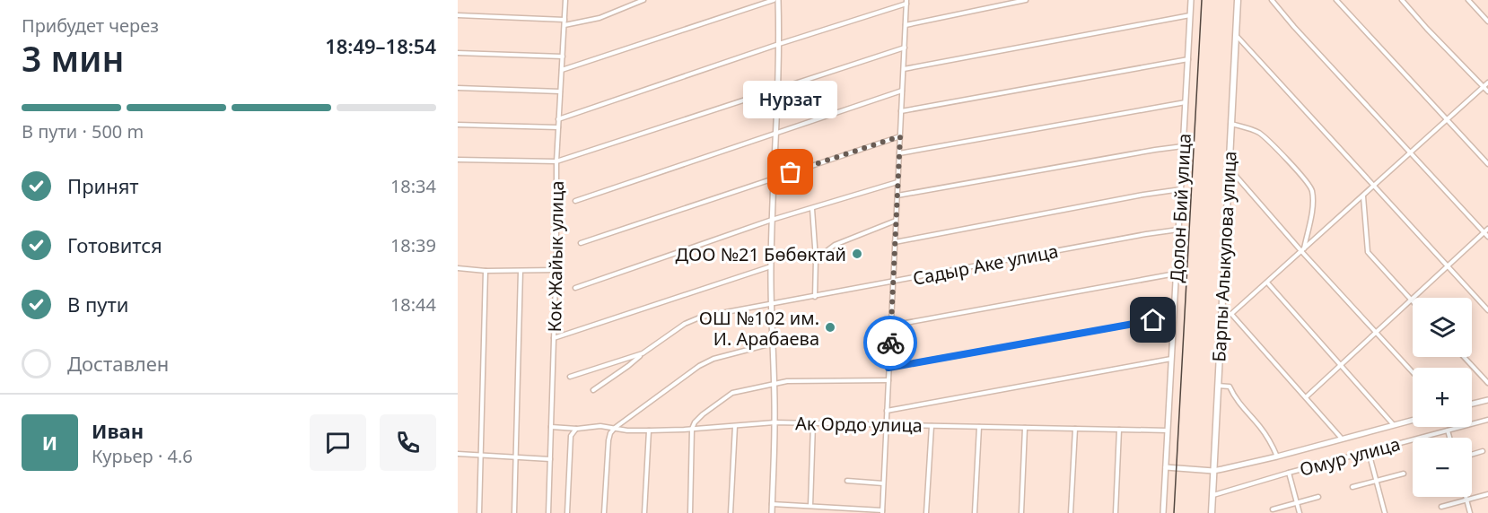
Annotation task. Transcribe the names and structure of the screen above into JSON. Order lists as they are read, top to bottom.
{
  "streets": {
    "main road": ["Барпы Алыкулова улица"],
    "street": [
      "Долон Бий улица",
      "Кок Жайык улица",
      "Садыр Аке улица",
      "Ак Ордо улица",
      "Омур улица"
    ]
  },
  "crossings": [
    ["Долон Бий улица", "Садыр Аке улица"],
    ["Долон Бий улица", "Ак Ордо улица"],
    ["Долон Бий улица", "Омур улица"],
    ["Кок Жайык улица", "Ак Ордо улица"],
    ["Барпы Алыкулова улица", "Омур улица"]
  ],
  "places": ["Нурзат", "ДОО №21 Бөбөктай", "ОШ №102 им. И. Арабаева"],
  "page": {
    "heading": ["3 мин", "Прибудет через", "18:49–18:54"],
    "panel": ["Иван", "Курьер · 4.6"],
    "bubble": "Нурзат",
    "bar": "В пути · 500 m",
    "list": [
      ["Принят", "18:34"],
      ["Готовится", "18:39"],
      ["В пути", "18:44"],
      "Доставлен"
    ],
    "map_buttons": ["+", "−"],
    "round": "И"
  }
}
